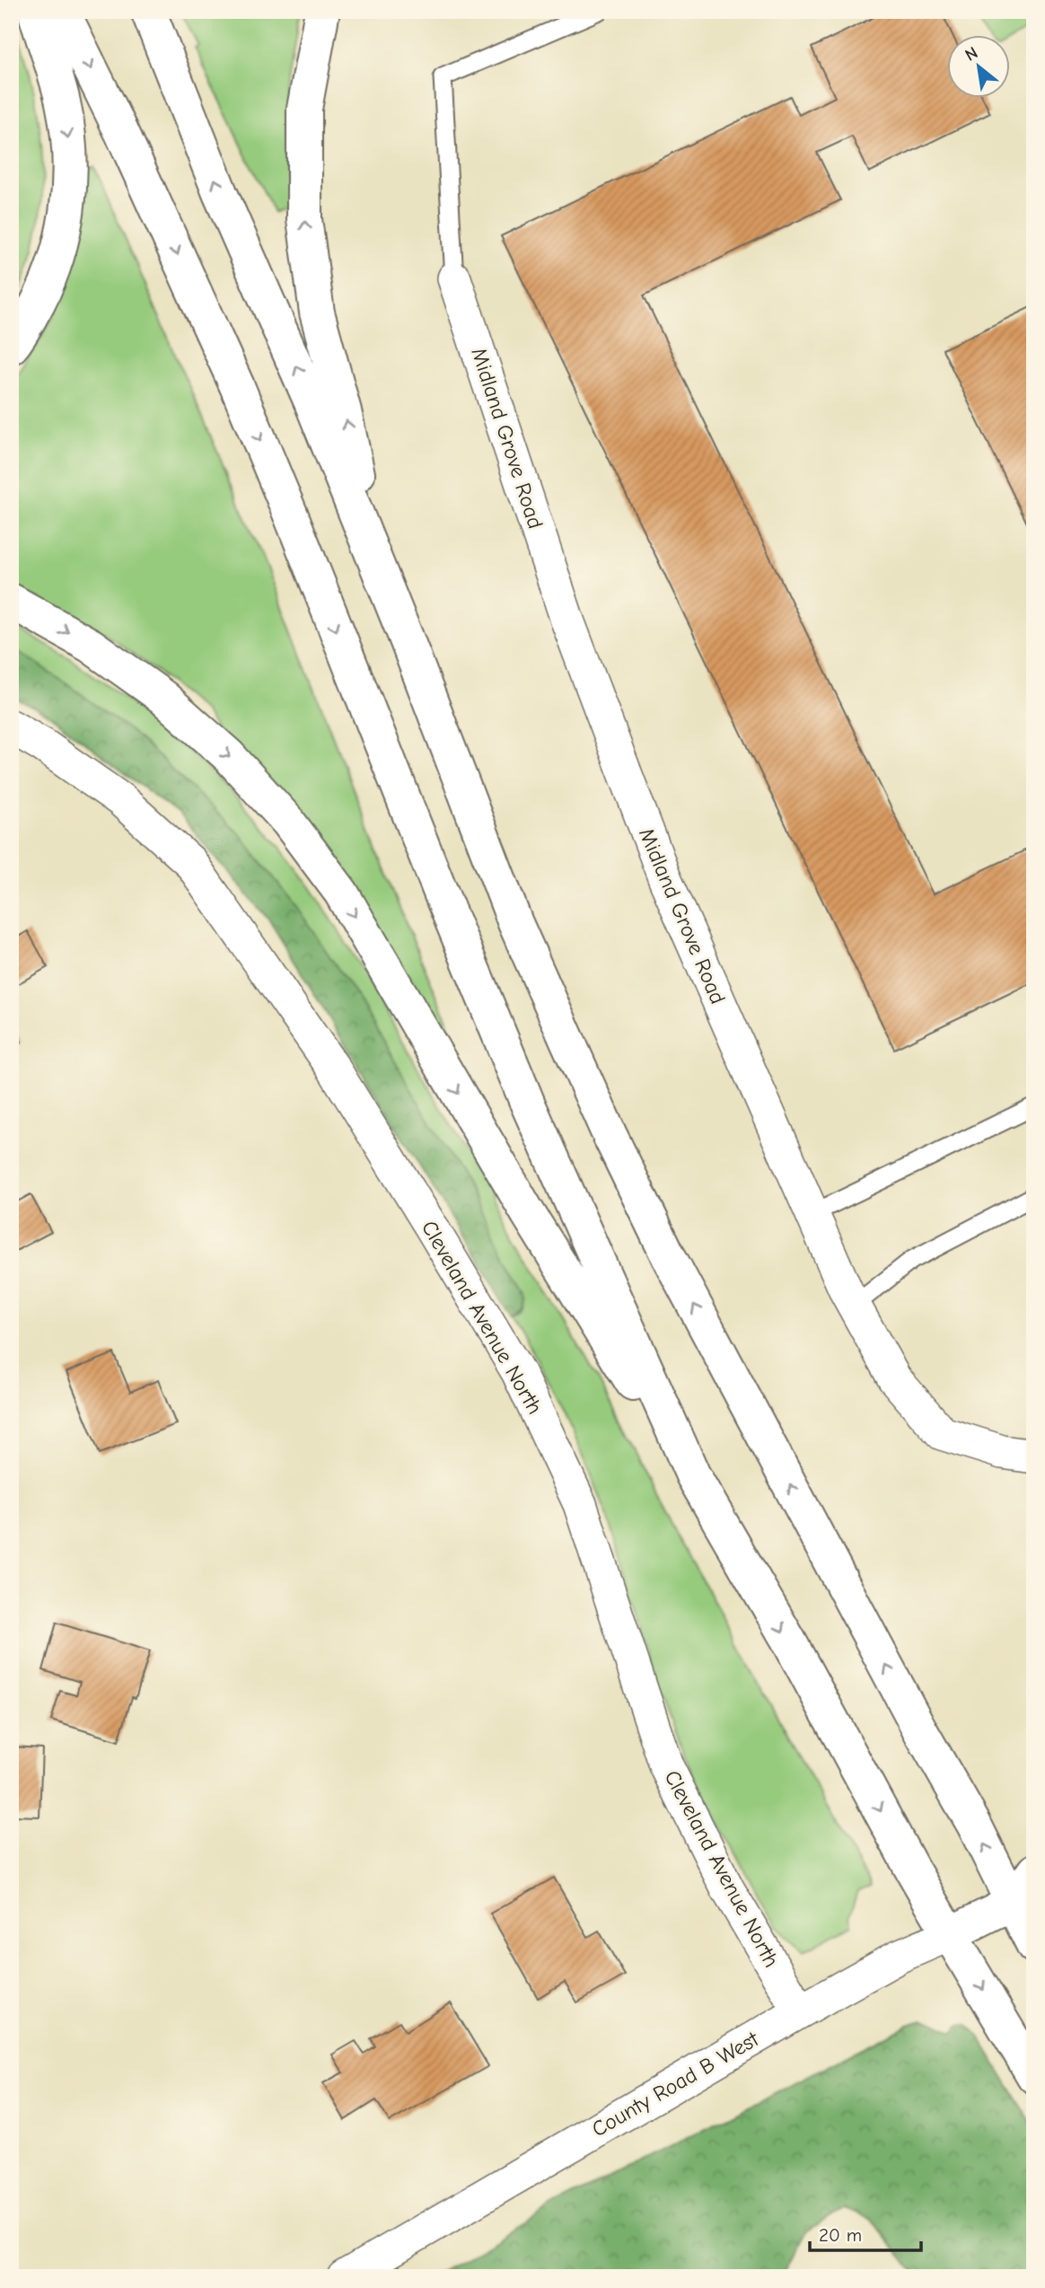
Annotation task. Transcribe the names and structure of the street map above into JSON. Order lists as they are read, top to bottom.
{
  "streets": {
    "main road": ["County Road B West"],
    "street": ["Midland Grove Road", "Cleveland Avenue North"]
  },
  "crossings": [
    ["Cleveland Avenue North", "County Road B West"]
  ],
  "scale_bar": "20 m",
  "north": "top left"
}
